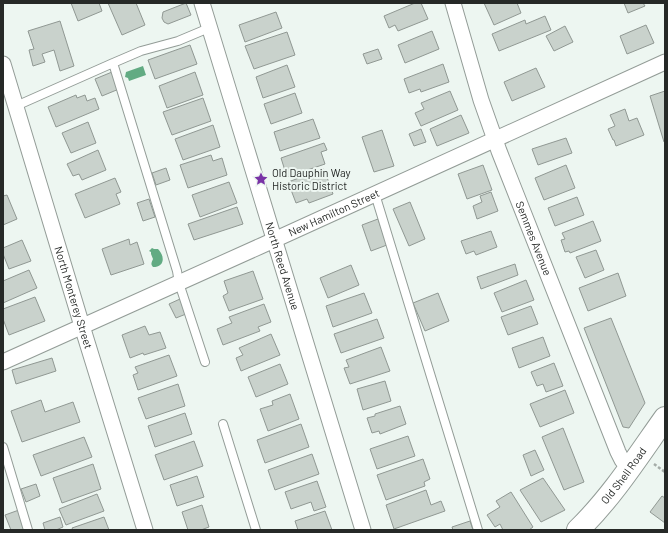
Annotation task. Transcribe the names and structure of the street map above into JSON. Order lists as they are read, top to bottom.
{
  "streets": {
    "street": [
      "New Hamilton Street",
      "Semmes Avenue",
      "North Reed Avenue",
      "North Monterey Street",
      "Old Shell Road"
    ]
  },
  "crossings": [
    ["New Hamilton Street", "Semmes Avenue"],
    ["New Hamilton Street", "North Reed Avenue"],
    ["New Hamilton Street", "North Monterey Street"],
    ["Semmes Avenue", "Old Shell Road"]
  ],
  "places": {
    "place": ["Old Dauphin Way Historic District"]
  }
}
